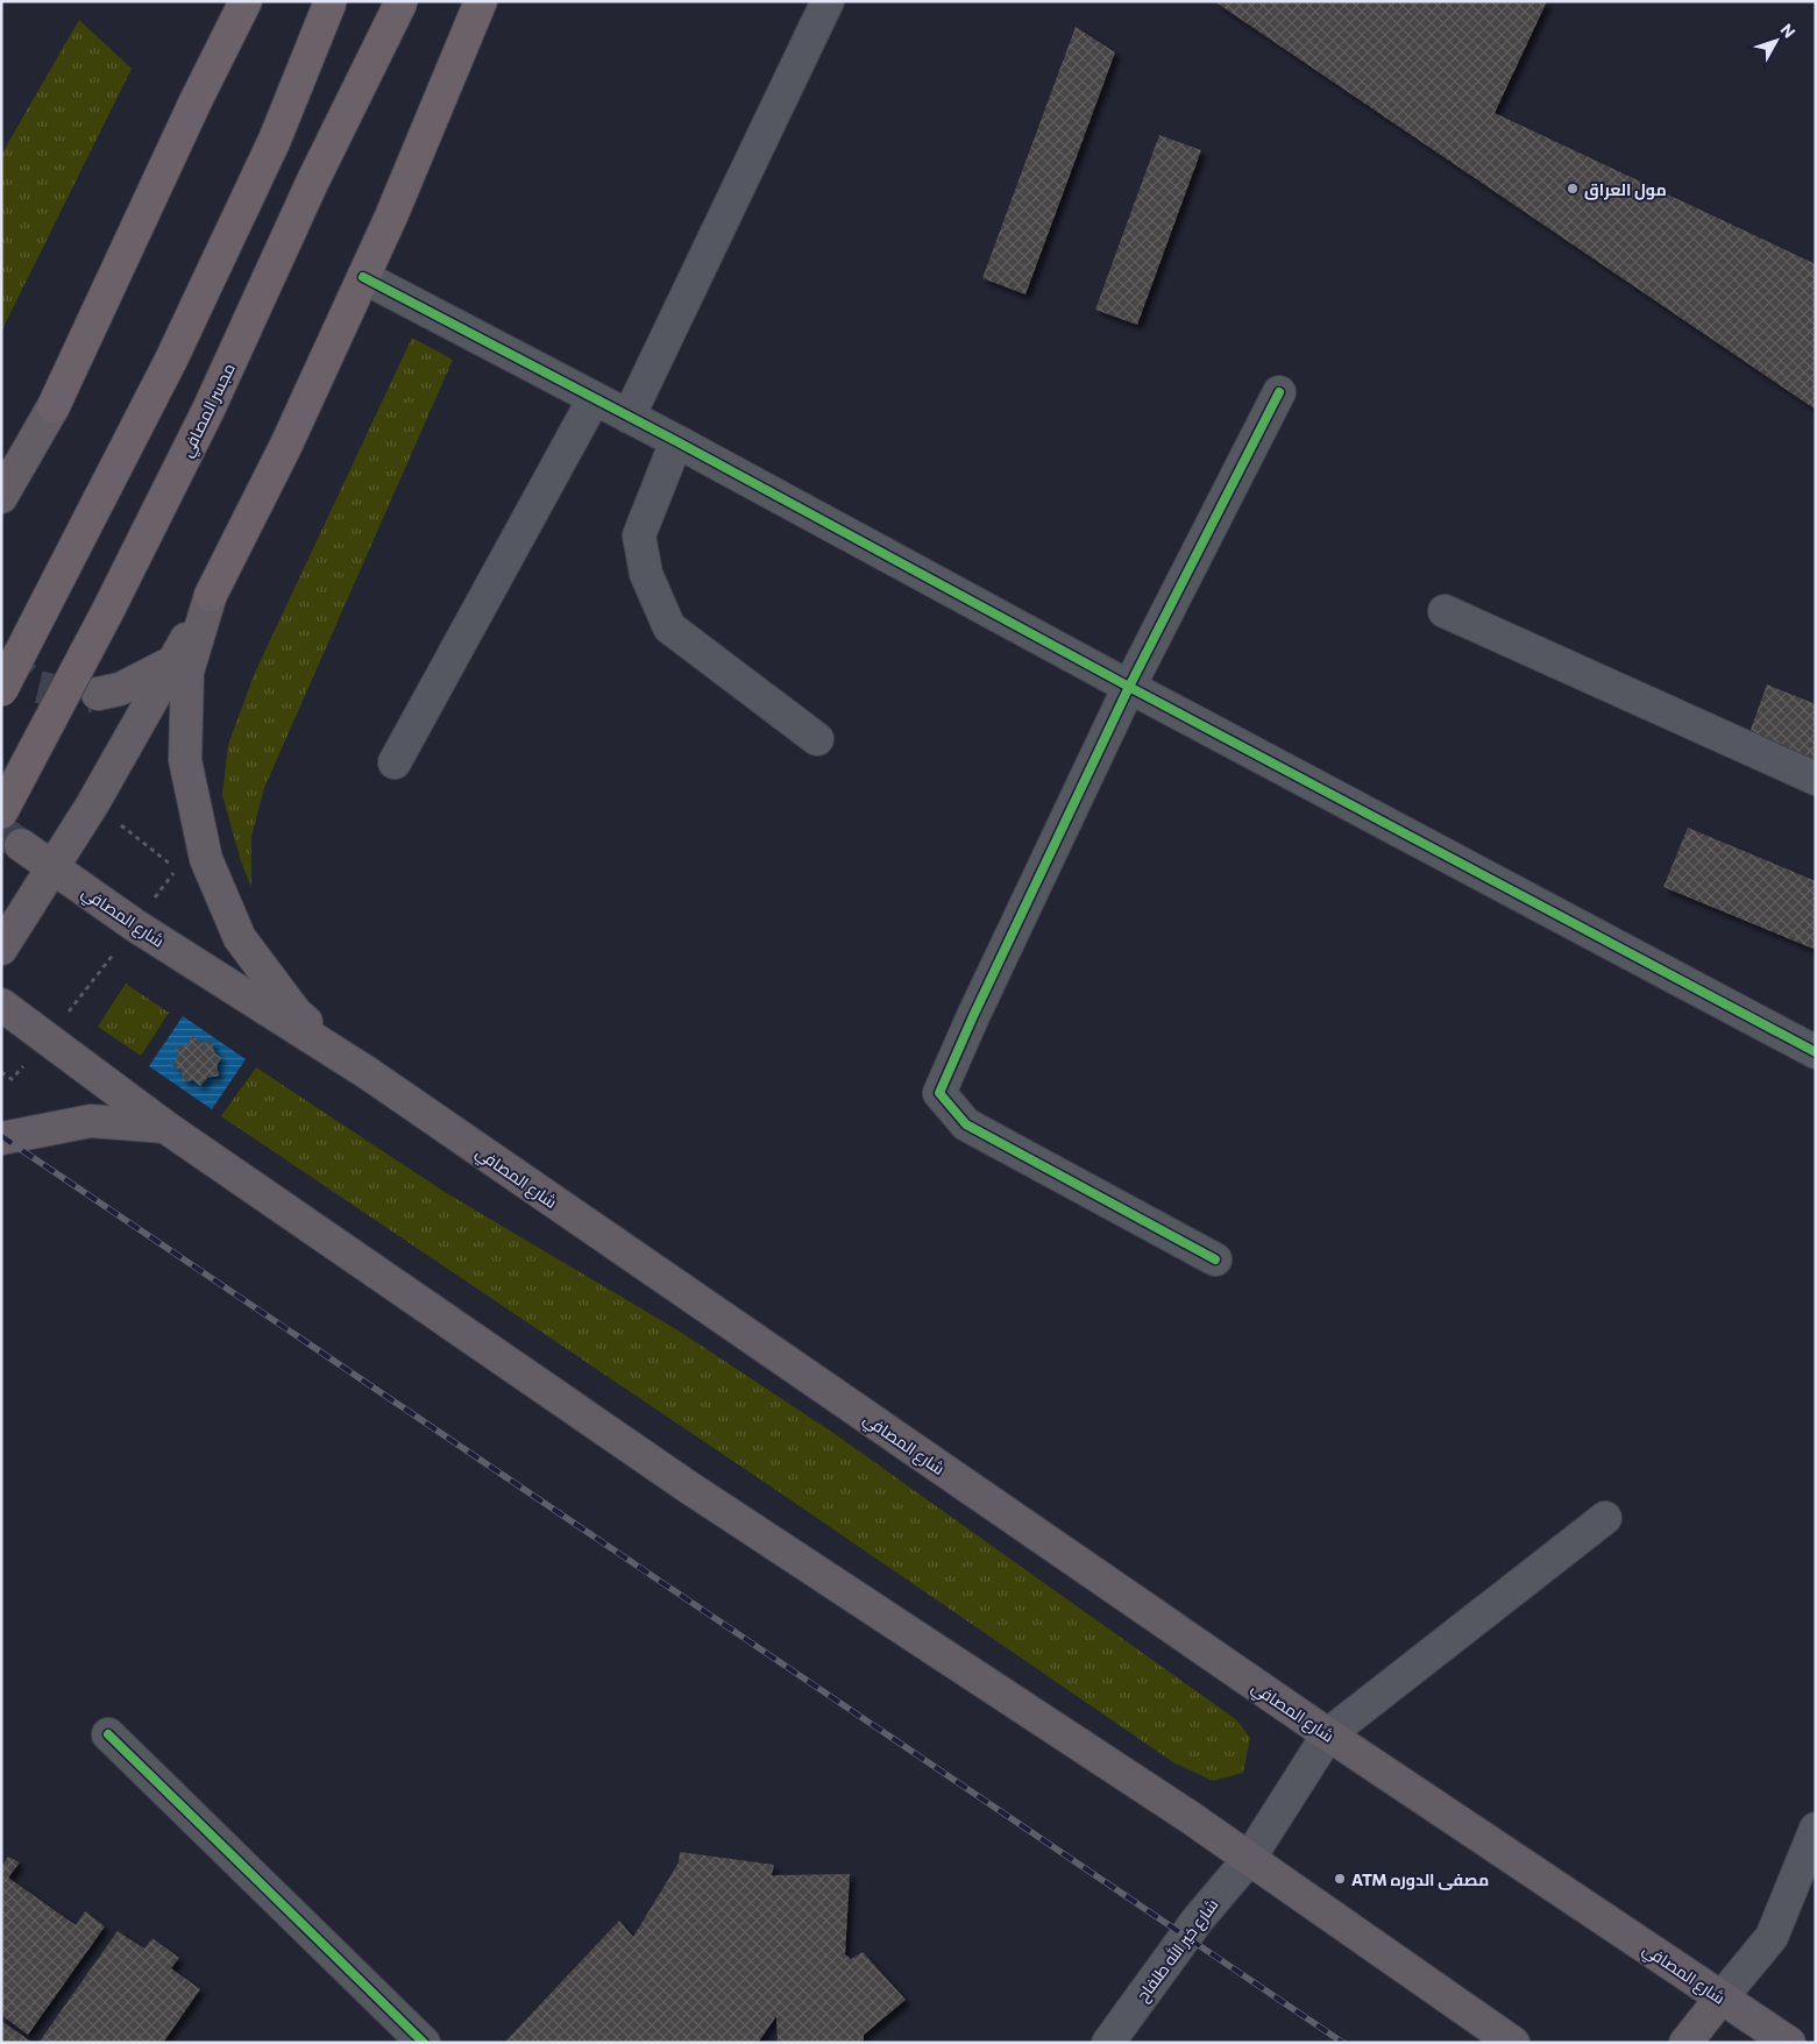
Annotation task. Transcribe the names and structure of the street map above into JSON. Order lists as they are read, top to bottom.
{
  "streets": {
    "highway": ["مجسر المصافي"],
    "main road": ["شارع المصافي"],
    "street": ["شارع خير الله طلفاح"]
  },
  "crossings": [
    ["شارع المصافي", "شارع خير الله طلفاح"]
  ],
  "places": ["مول العراق", "ATM مصفى الدوره"],
  "north": "top right"
}
